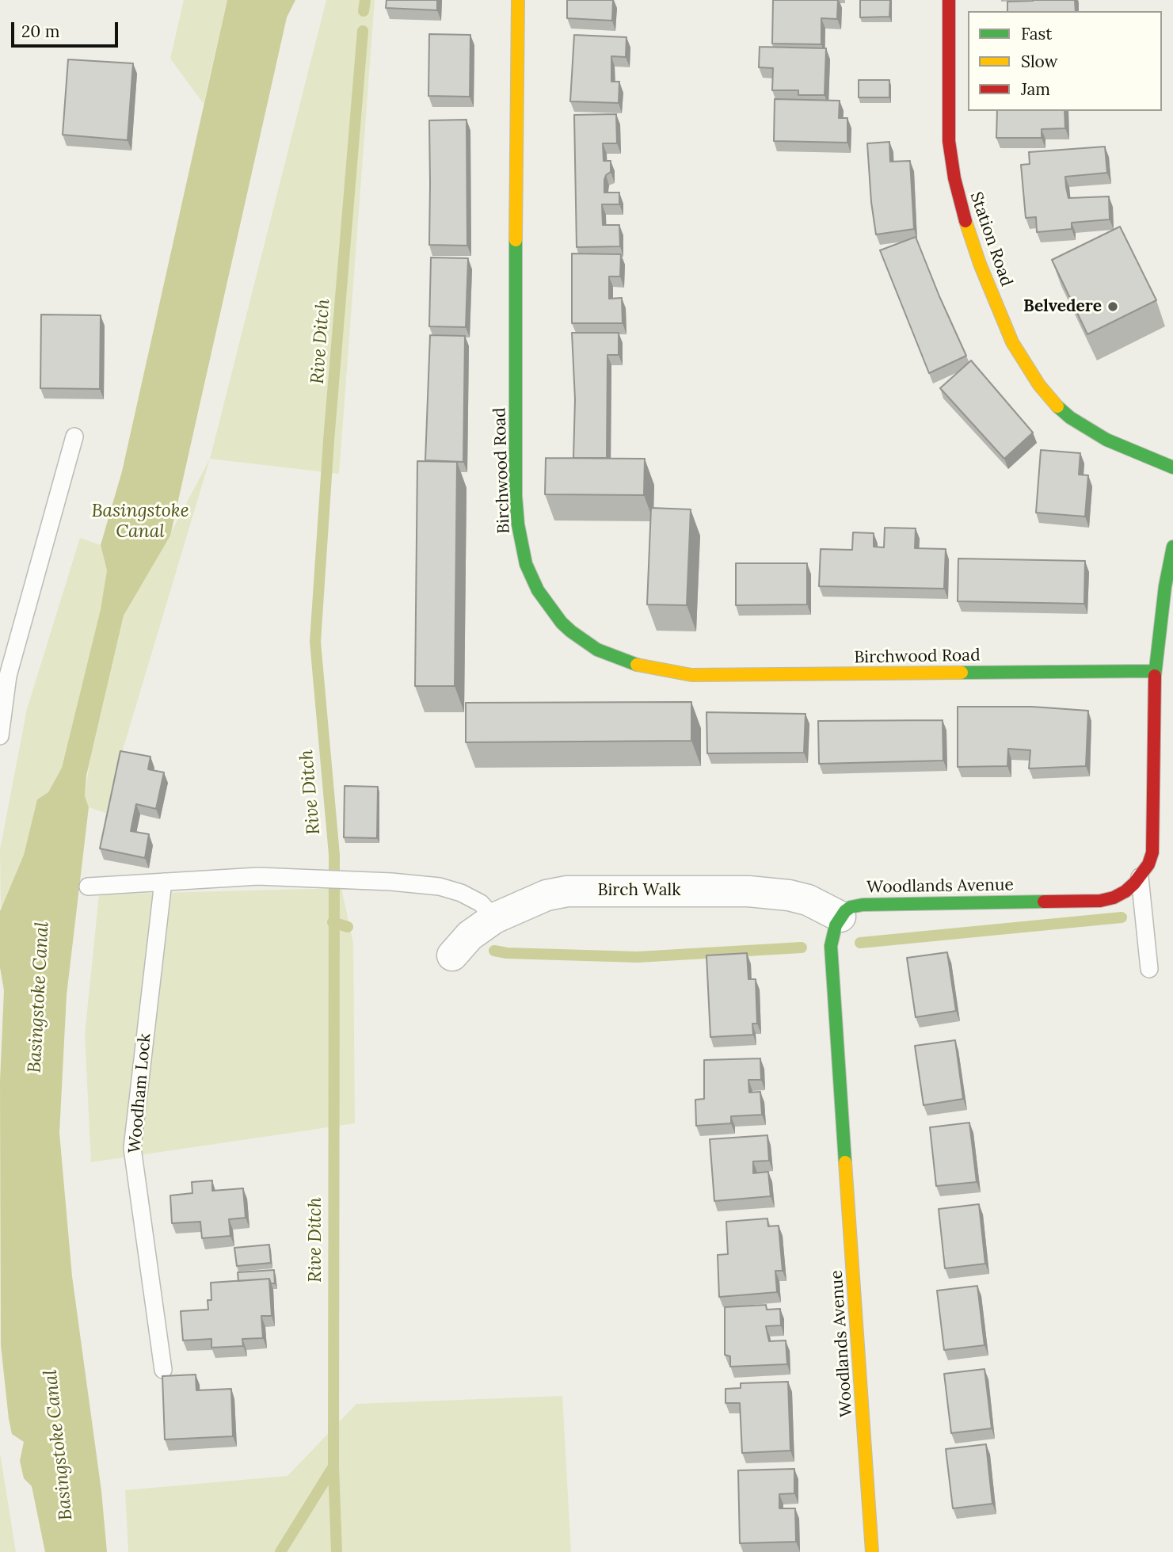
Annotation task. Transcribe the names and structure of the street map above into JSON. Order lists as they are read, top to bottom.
{
  "streets": {
    "street": [
      "Station Road",
      "Birchwood Road",
      "Woodlands Avenue",
      "Birch Walk"
    ],
    "lane": ["Woodham Lock"]
  },
  "crossings": [
    ["Birchwood Road", "Woodlands Avenue"],
    ["Woodlands Avenue", "Birch Walk"]
  ],
  "water": ["Rive Ditch", "Basingstoke Canal"],
  "places": ["Belvedere"],
  "legend": ["Fast", "Slow", "Jam"],
  "scale_bar": "20 m"
}
